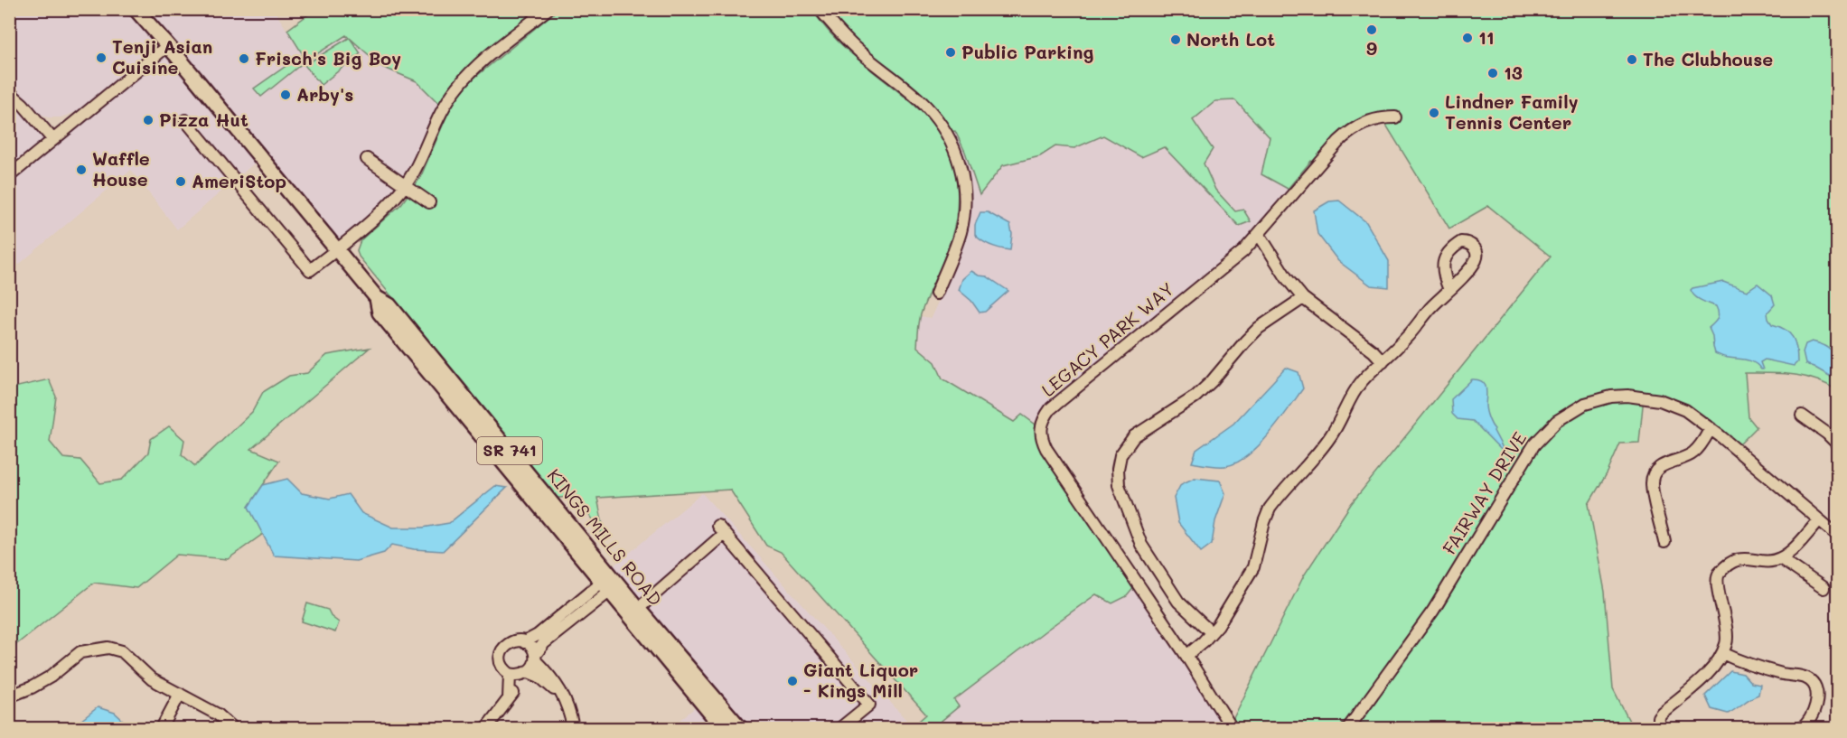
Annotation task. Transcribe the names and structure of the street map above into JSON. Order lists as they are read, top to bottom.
{
  "streets": {
    "main road": ["SR 741", "KINGS MILLS ROAD"],
    "street": ["LEGACY PARK WAY", "FAIRWAY DRIVE"]
  },
  "places": [
    "9",
    "11",
    "North Lot",
    "Public Parking",
    "Tenji Asian Cuisine",
    "Frisch's Big Boy",
    "The Clubhouse",
    "13",
    "Arby's",
    "Lindner Family Tennis Center",
    "Pizza Hut",
    "Waffle House",
    "AmeriStop",
    "Giant Liquor - Kings Mill"
  ]
}
